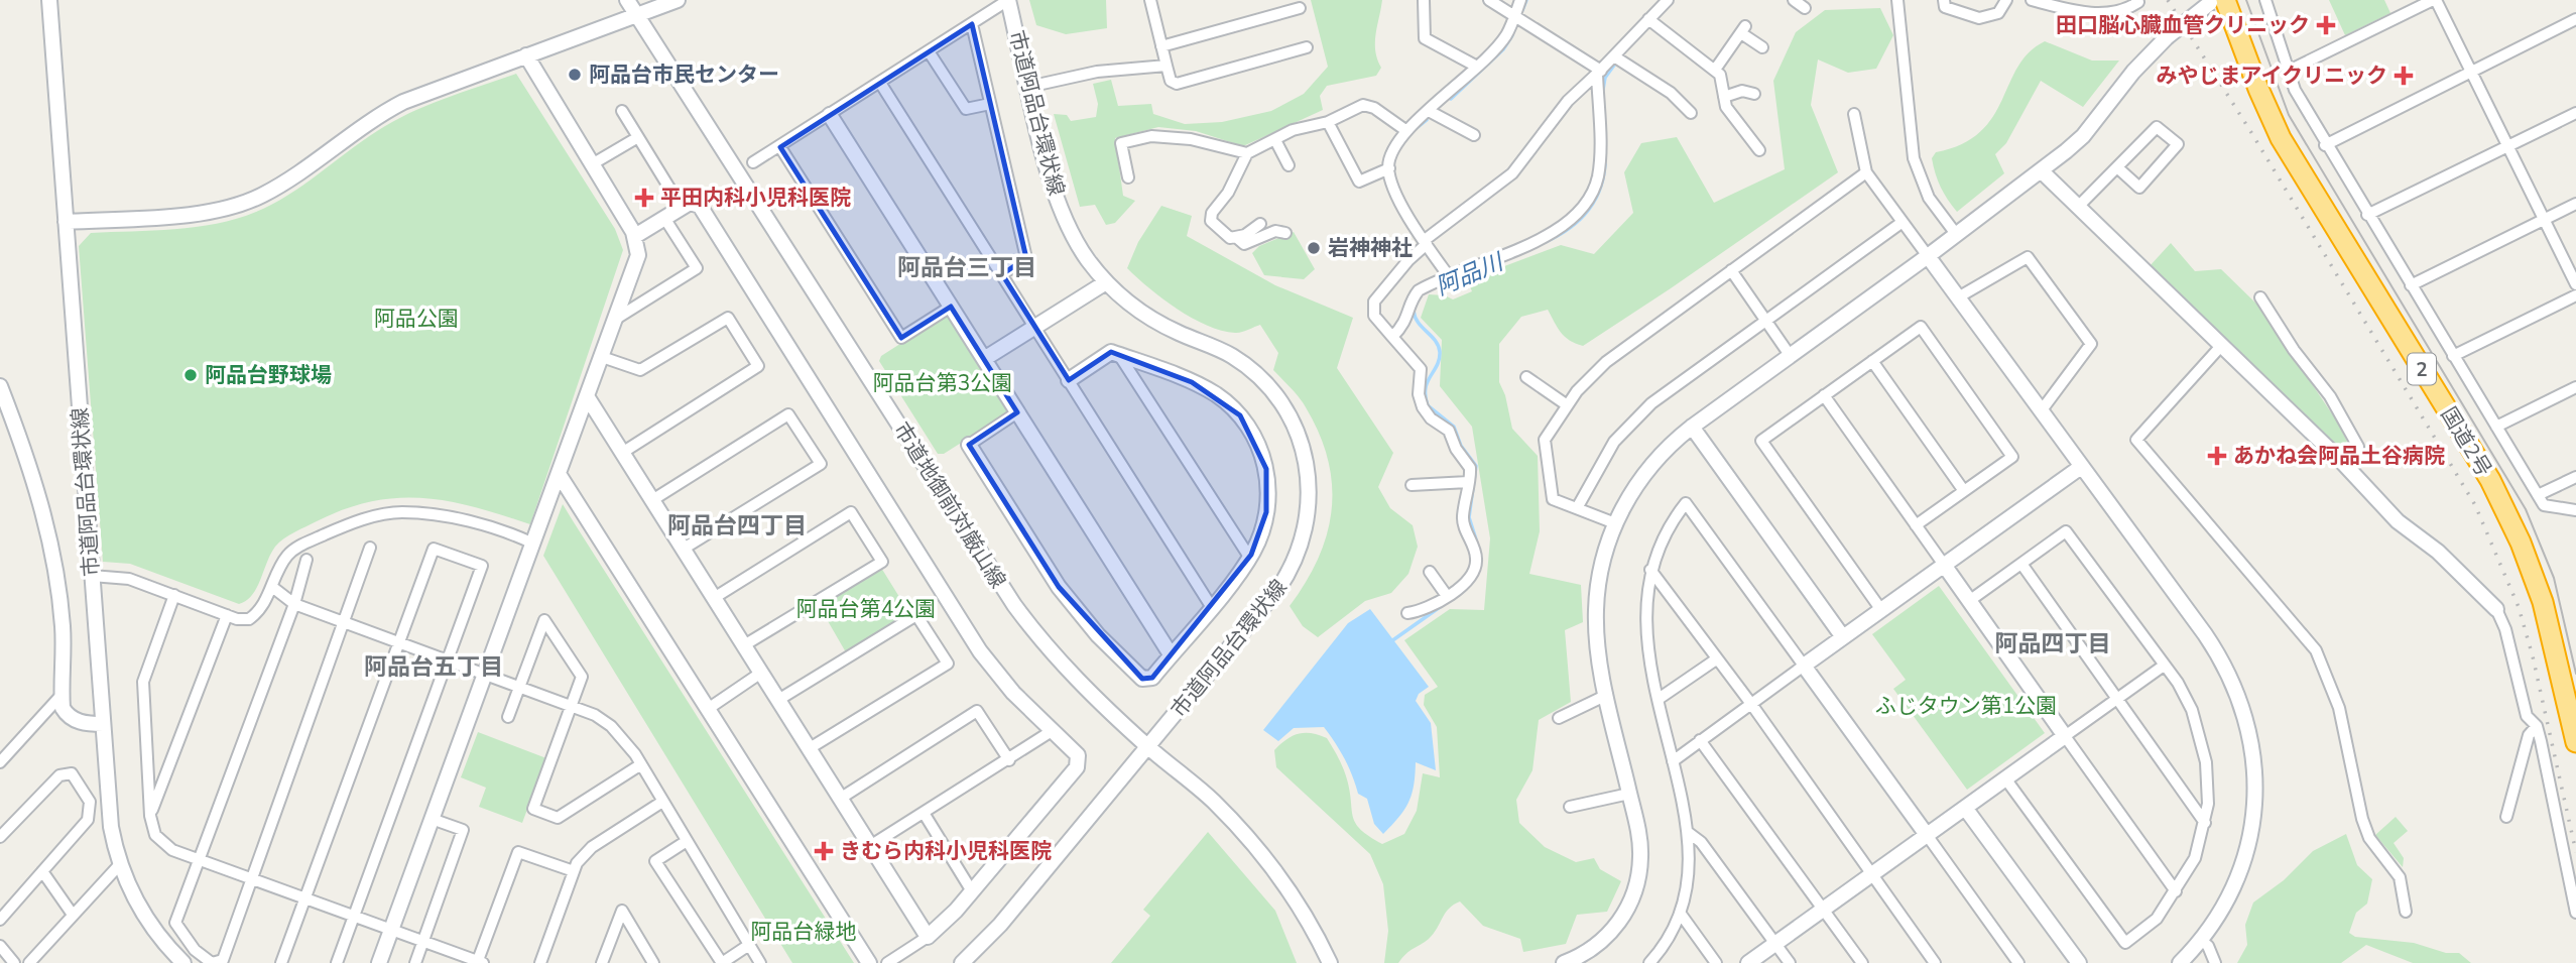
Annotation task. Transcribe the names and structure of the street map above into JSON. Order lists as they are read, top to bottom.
{
  "streets": {
    "highway": ["2", "国道2号"],
    "street": ["市道阿品台環状線", "市道地御前対厳山線"]
  },
  "crossings": [
    ["市道阿品台環状線", "市道地御前対厳山線"]
  ],
  "districts": [
    "阿品台三丁目",
    "阿品台四丁目",
    "阿品四丁目",
    "阿品台五丁目"
  ],
  "water": ["阿品川"],
  "parks": [
    "阿品公園",
    "阿品台第3公園",
    "阿品台第4公園",
    "ふじタウン第1公園",
    "阿品台緑地"
  ],
  "places": {
    "health": [
      "田口脳心臓血管クリニック",
      "みやじまアイクリニック",
      "平田内科小児科医院",
      "あかね会阿品土谷病院",
      "きむら内科小児科医院"
    ],
    "other": ["阿品台市民センター", "岩神神社", "阿品台野球場"]
  }
}
